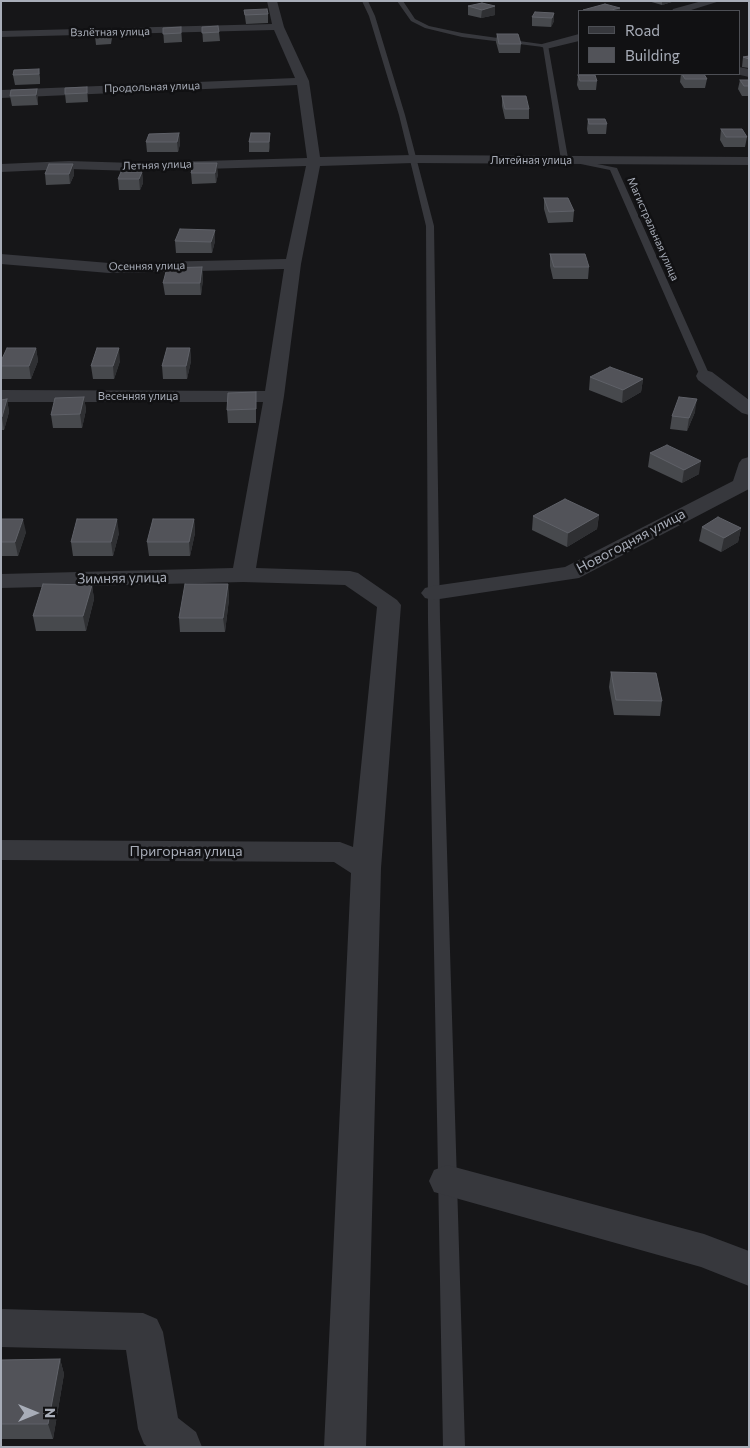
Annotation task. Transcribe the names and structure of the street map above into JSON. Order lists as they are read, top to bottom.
{
  "streets": {
    "street": [
      "Взлётная улица",
      "Продольная улица",
      "Литейная улица",
      "Летняя улица",
      "Осенняя улица",
      "Весенняя улица",
      "Новогодняя улица",
      "Зимняя улица",
      "Пригорная улица"
    ],
    "lane": ["Магистральная улица"]
  },
  "crossings": [
    ["Литейная улица", "Летняя улица"],
    ["Литейная улица", "Магистральная улица"],
    ["Зимняя улица", "Пригорная улица"]
  ],
  "legend": ["Road", "Building"],
  "north": "right"
}
